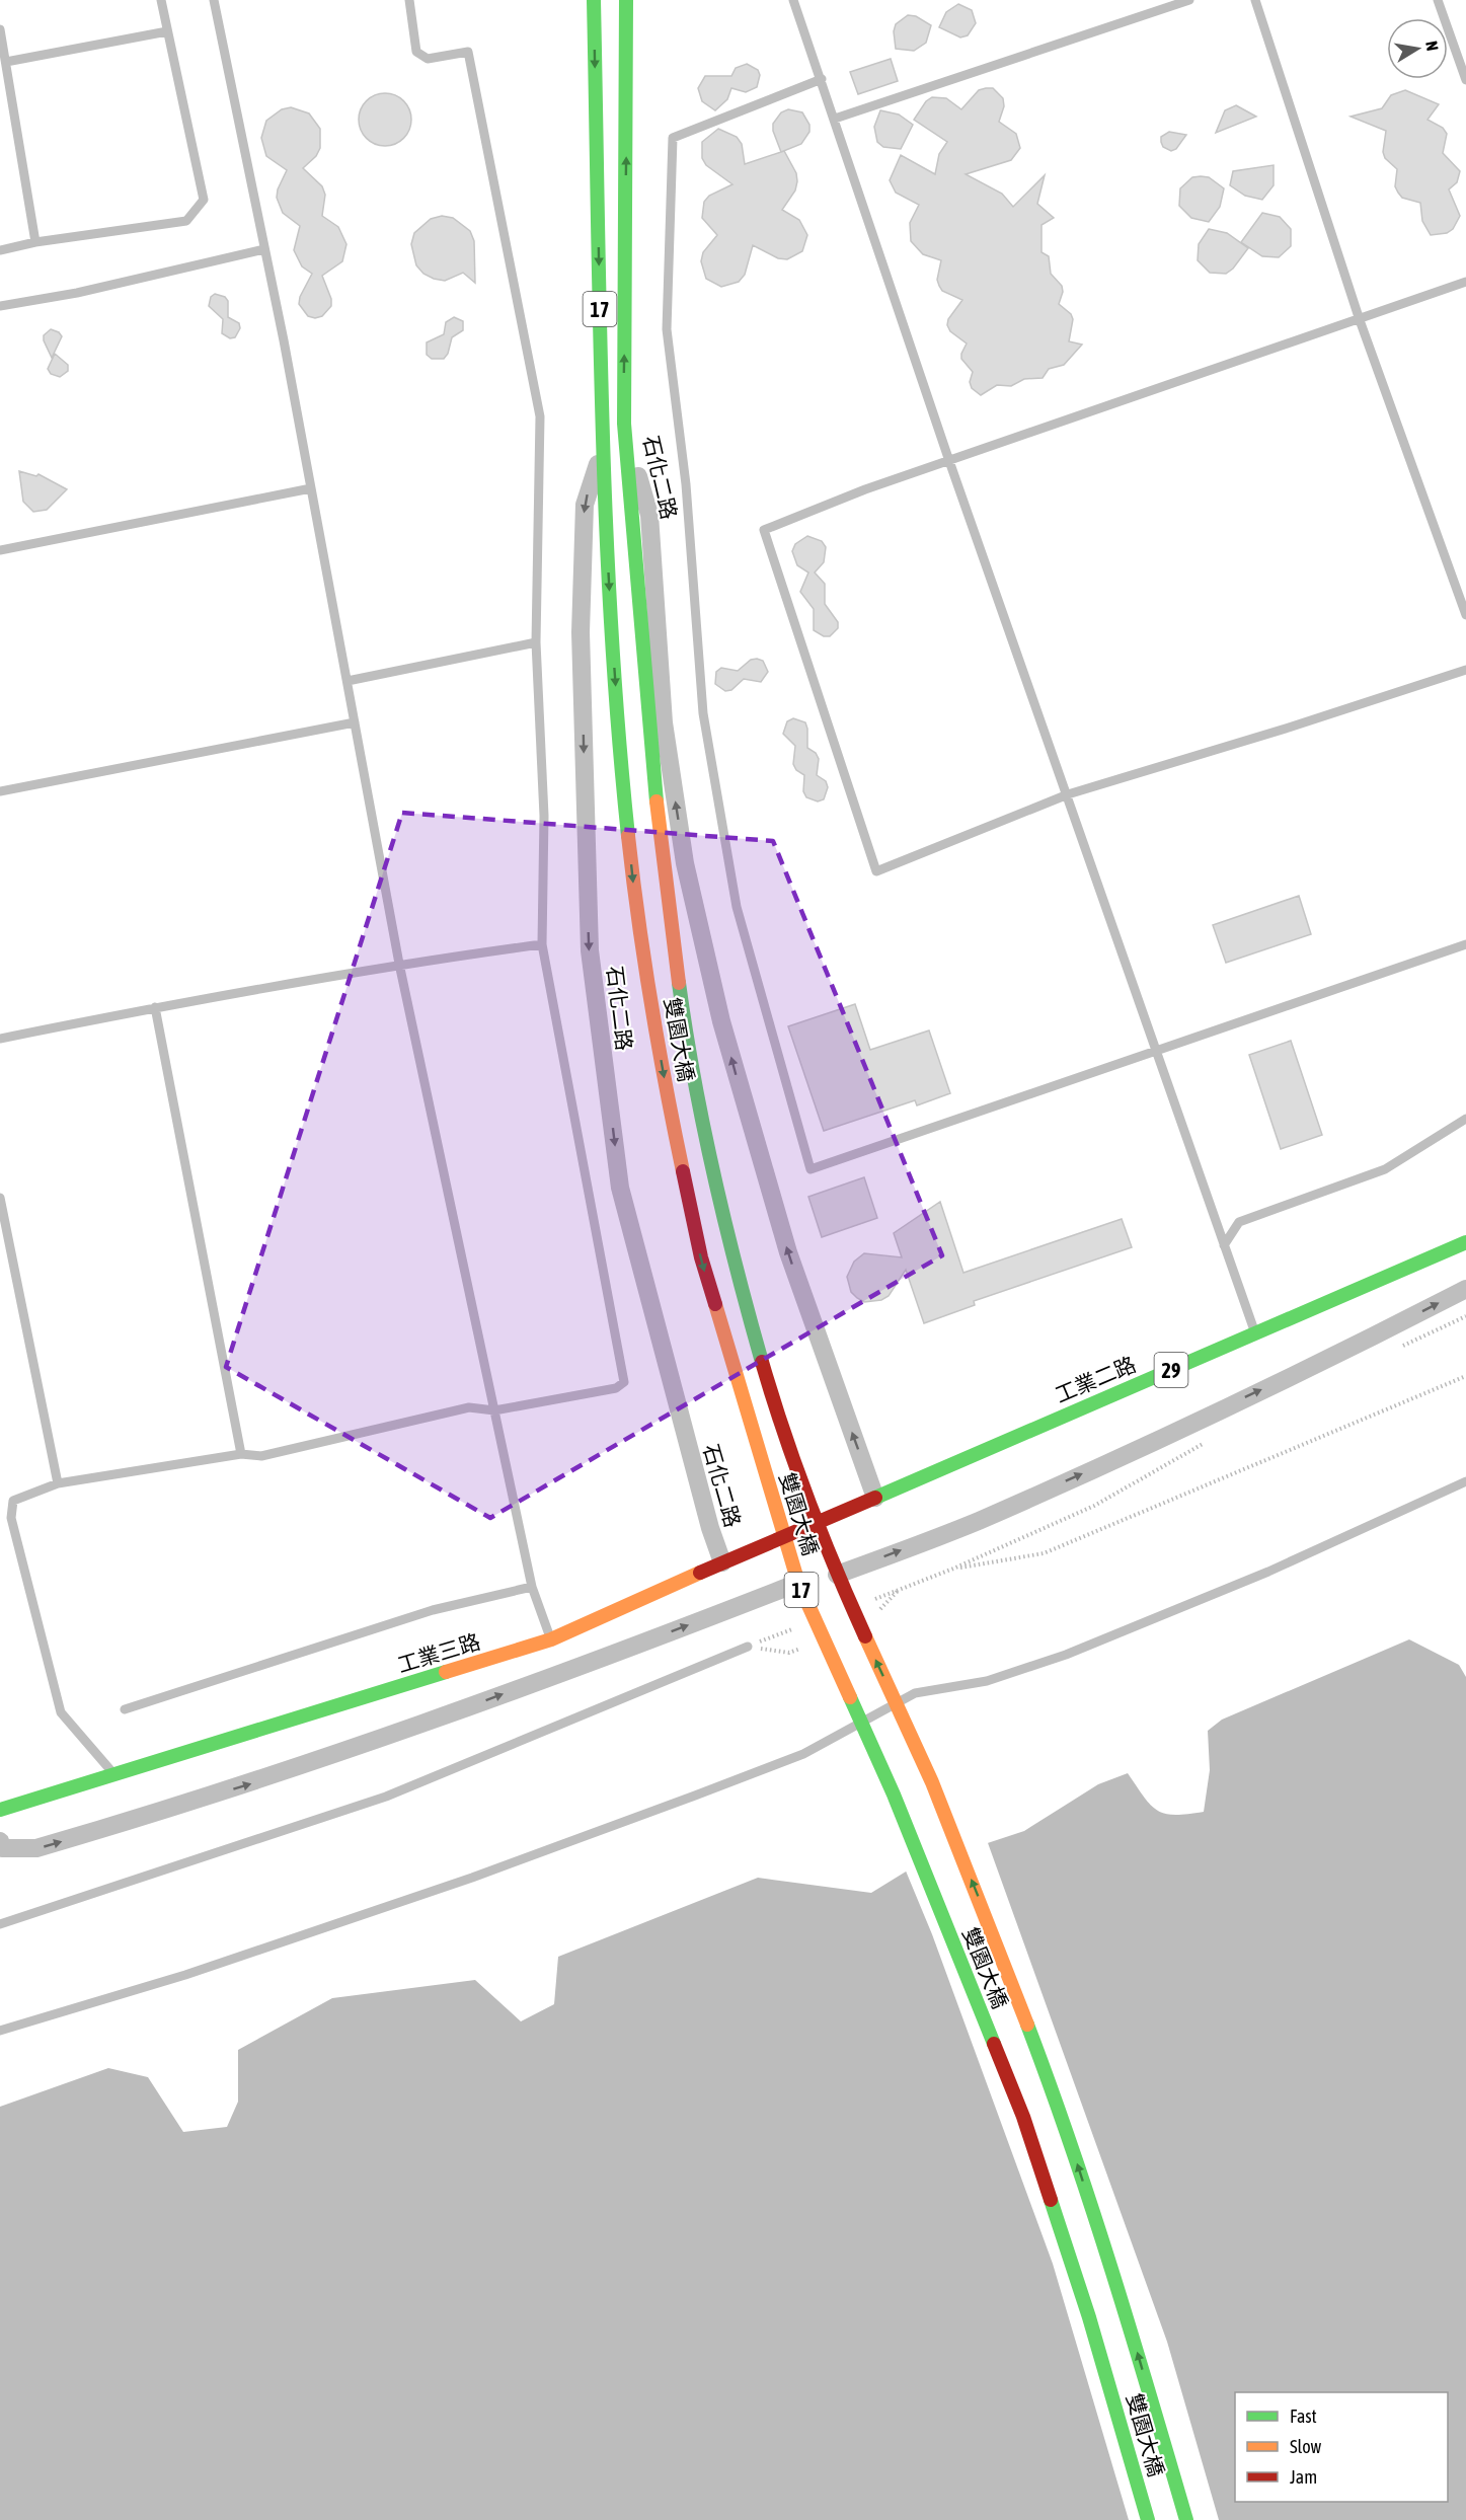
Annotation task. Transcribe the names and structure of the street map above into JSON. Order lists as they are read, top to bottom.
{
  "streets": {
    "main road": [
      "17",
      "石化二路",
      "雙園大橋",
      "29",
      "工業二路",
      "工業三路"
    ]
  },
  "crossings": [
    ["石化二路", "雙園大橋"],
    ["石化二路", "工業二路"],
    ["石化二路", "工業三路"],
    ["工業二路", "工業三路"]
  ],
  "legend": ["Fast", "Slow", "Jam"],
  "north": "right"
}
